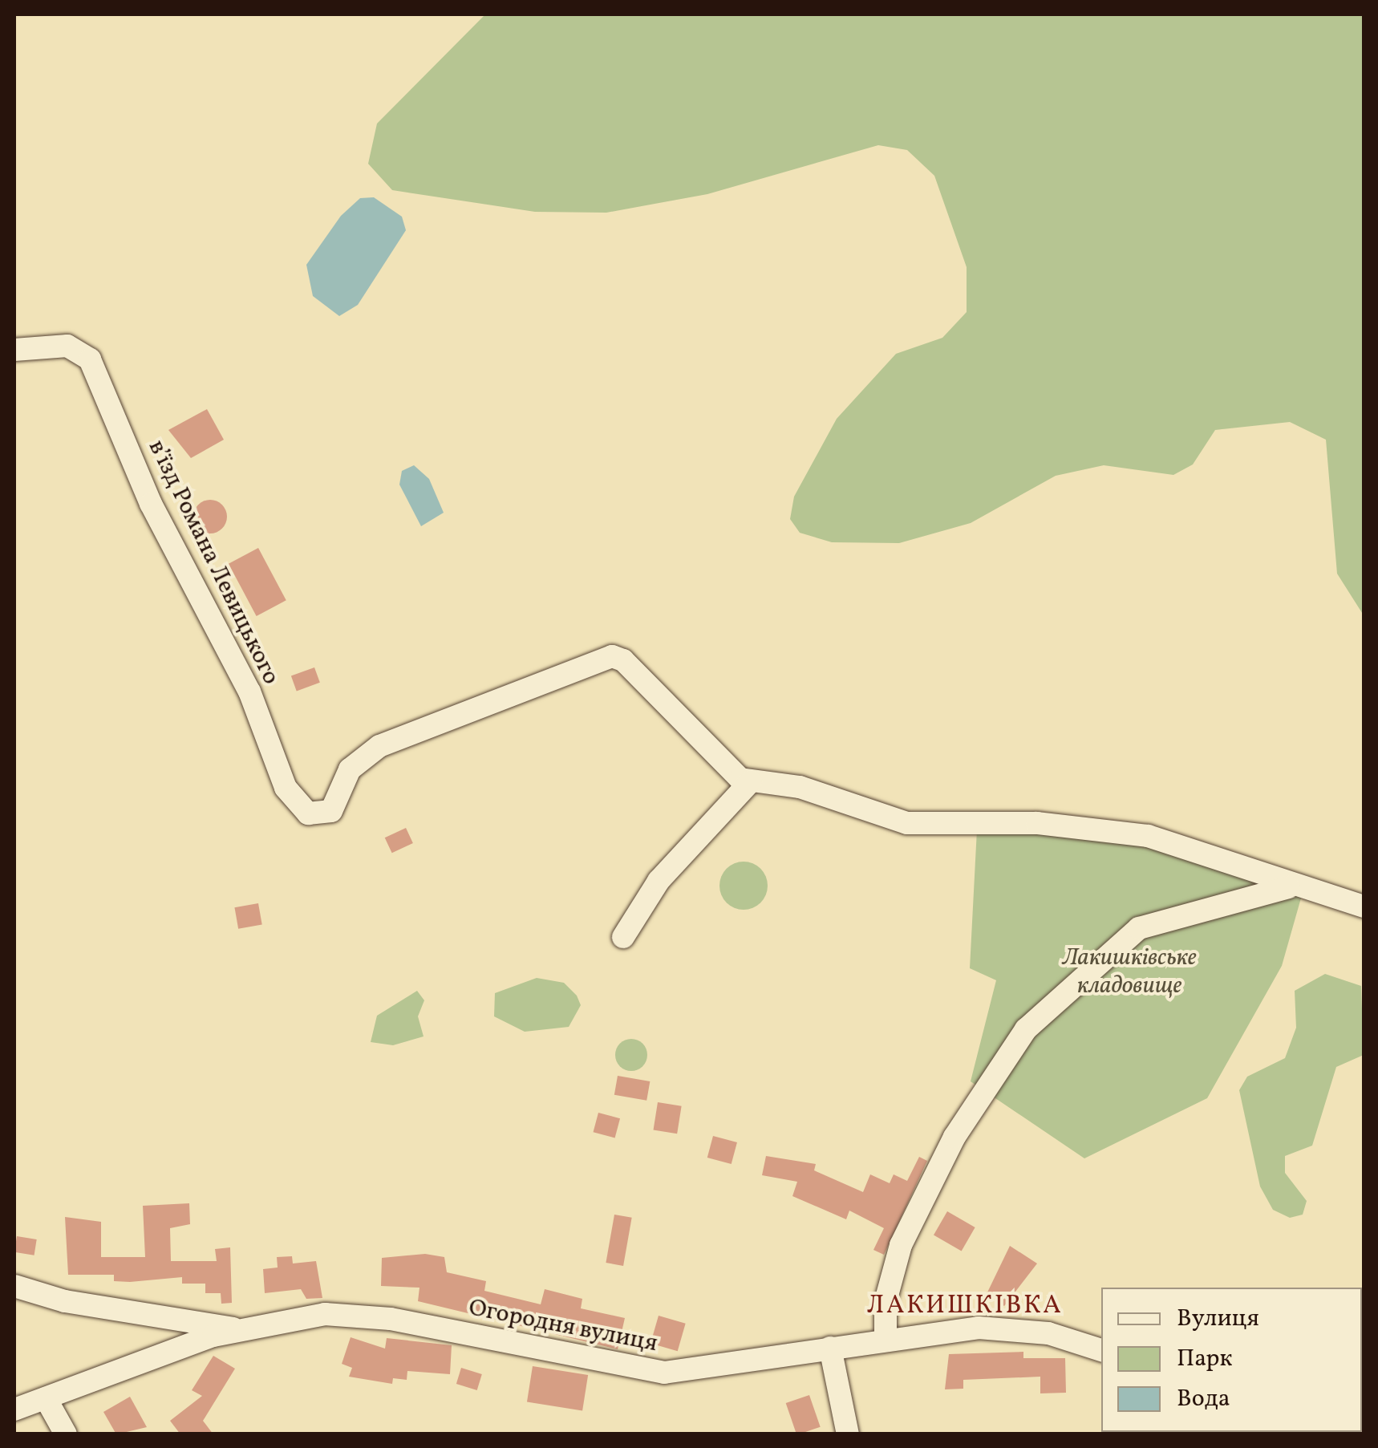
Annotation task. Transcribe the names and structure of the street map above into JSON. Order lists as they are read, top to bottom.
{
  "streets": {
    "street": ["в’їзд Романа Левицького", "Огородня вулиця"]
  },
  "districts": ["ЛАКИШКІВКА"],
  "parks": ["Лакишківське кладовище"],
  "legend": ["Вулиця", "Парк", "Вода"]
}
